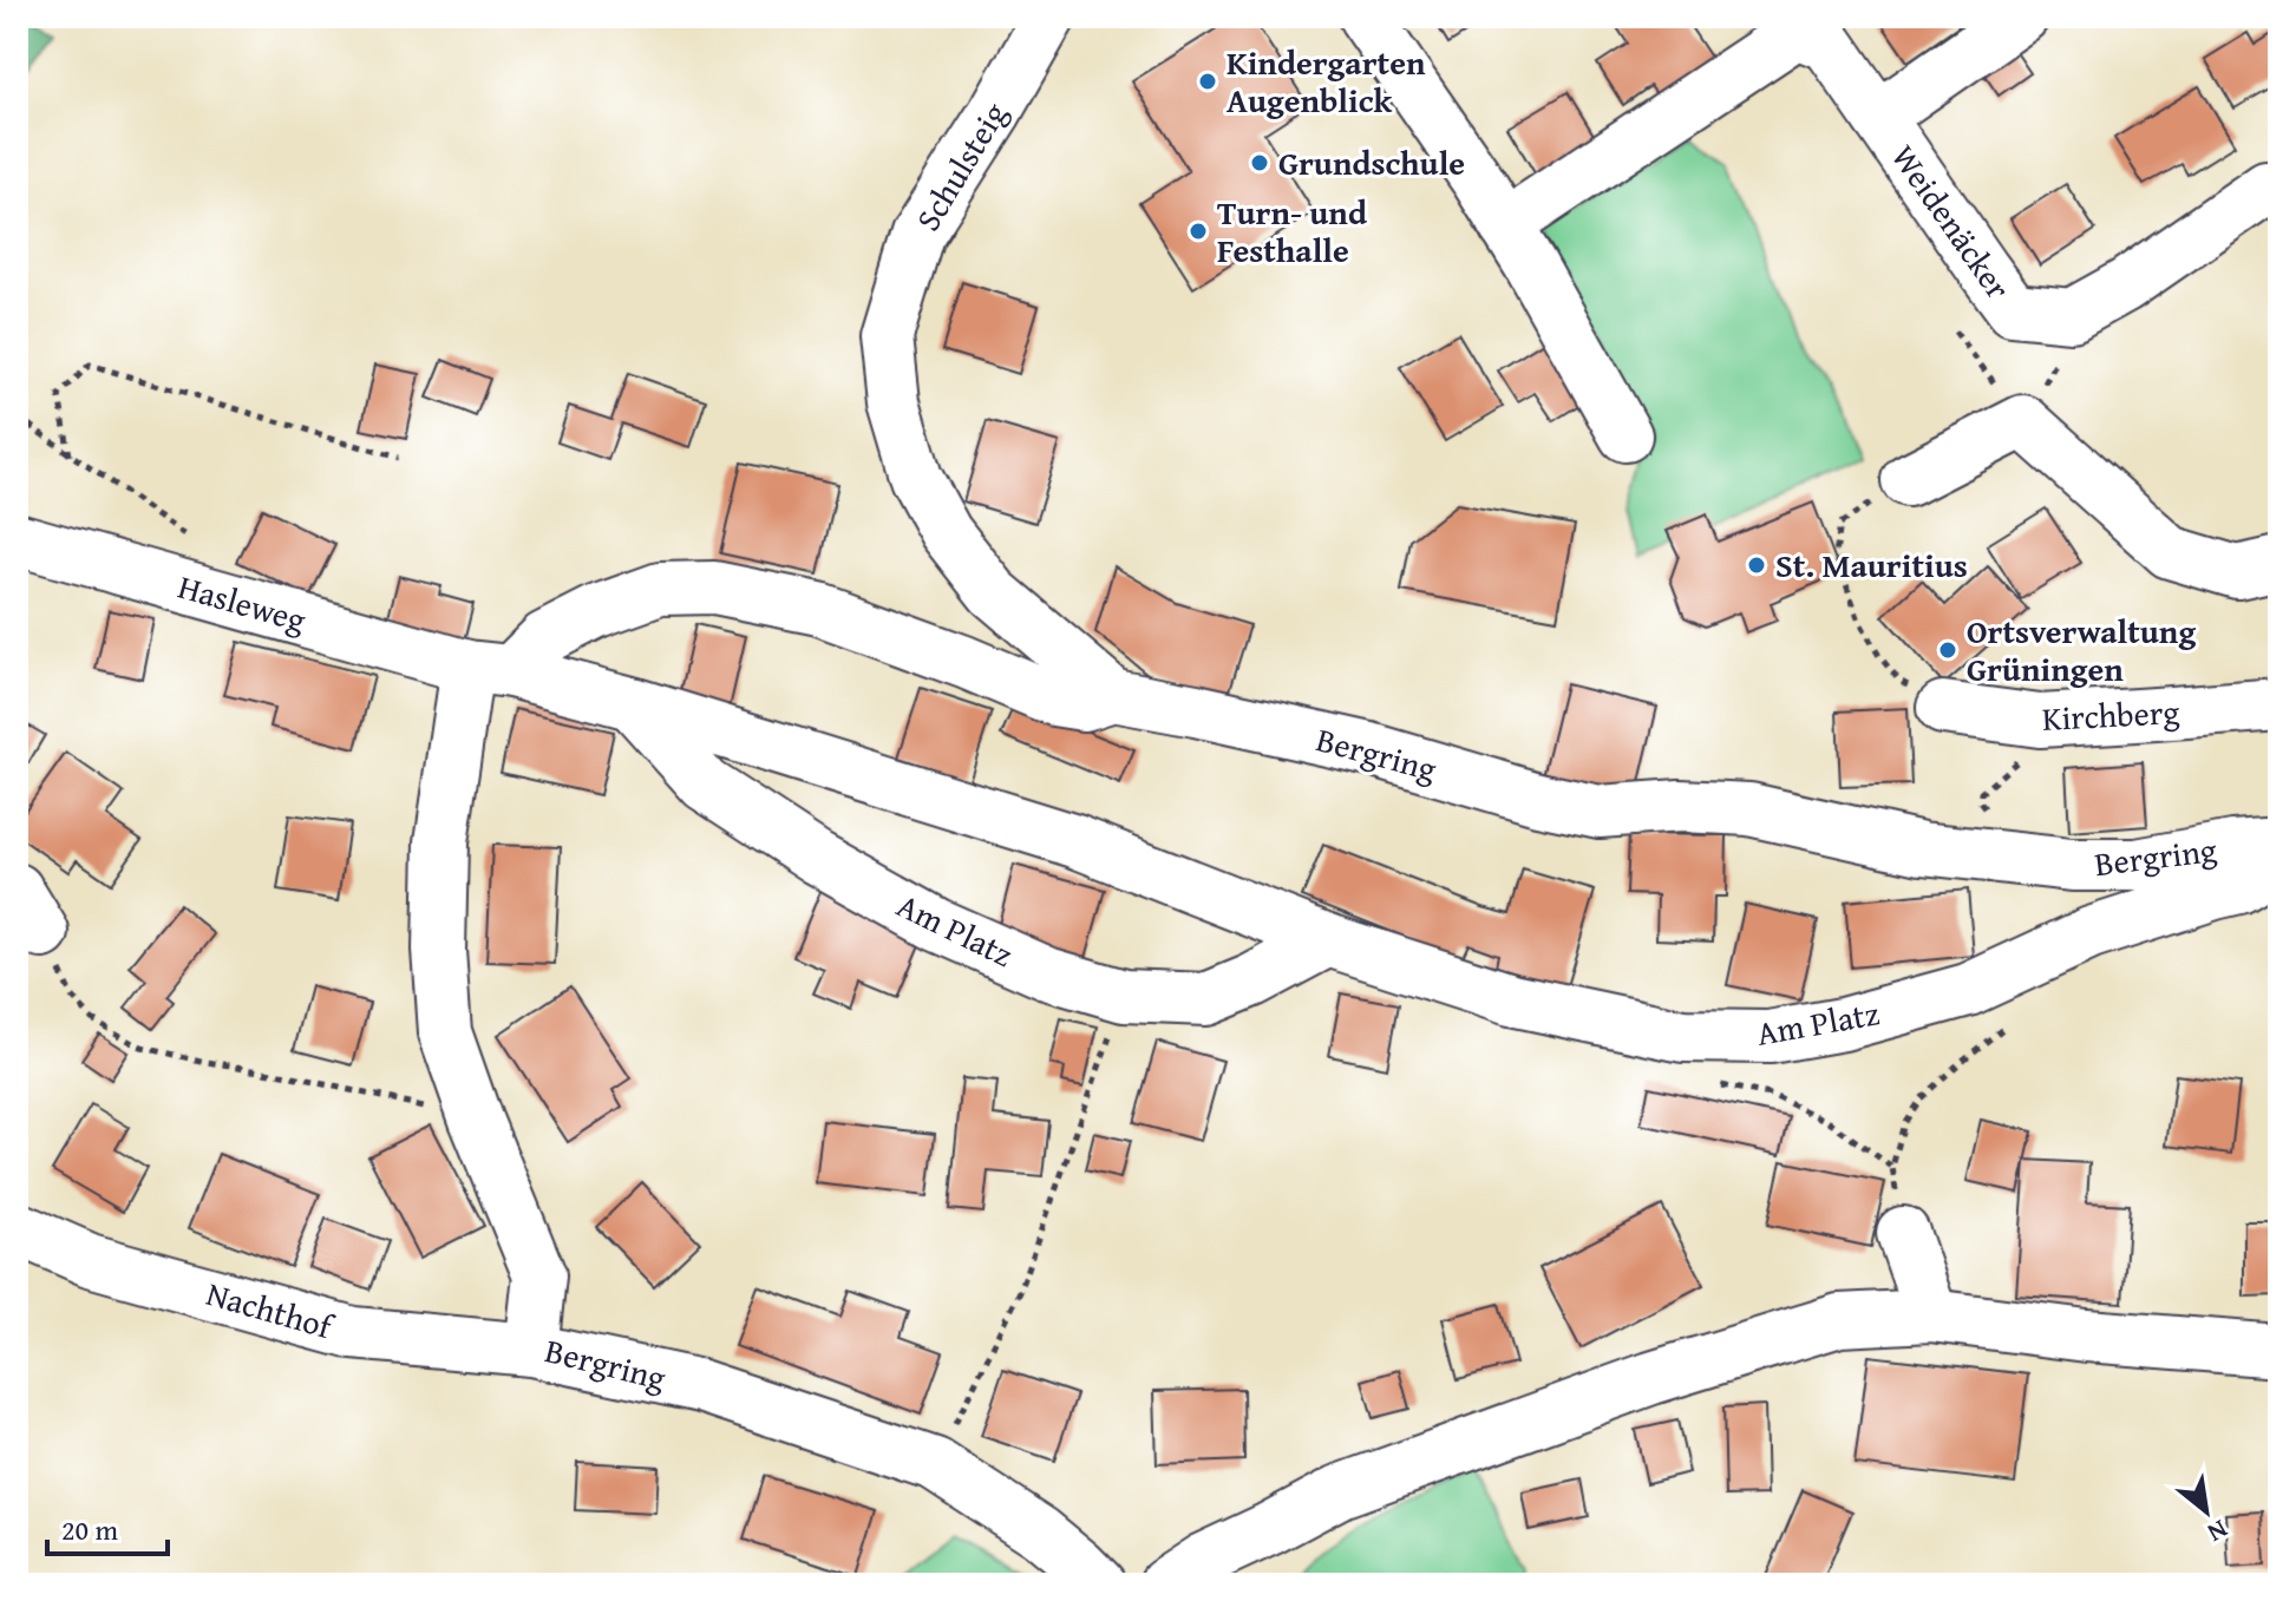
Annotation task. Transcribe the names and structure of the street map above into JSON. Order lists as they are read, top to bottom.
{
  "streets": {
    "street": [
      "Schulsteig",
      "Weidenäcker",
      "Hasleweg",
      "Kirchberg",
      "Bergring",
      "Am Platz",
      "Nachthof"
    ]
  },
  "crossings": [
    ["Schulsteig", "Bergring"],
    ["Hasleweg", "Bergring"],
    ["Hasleweg", "Am Platz"],
    ["Bergring", "Am Platz"],
    ["Bergring", "Nachthof"]
  ],
  "places": [
    "Kindergarten Augenblick",
    "Grundschule",
    "Turn- und Festhalle",
    "St. Mauritius",
    "Ortsverwaltung Grüningen"
  ],
  "scale_bar": "20 m",
  "north": "bottom right"
}
